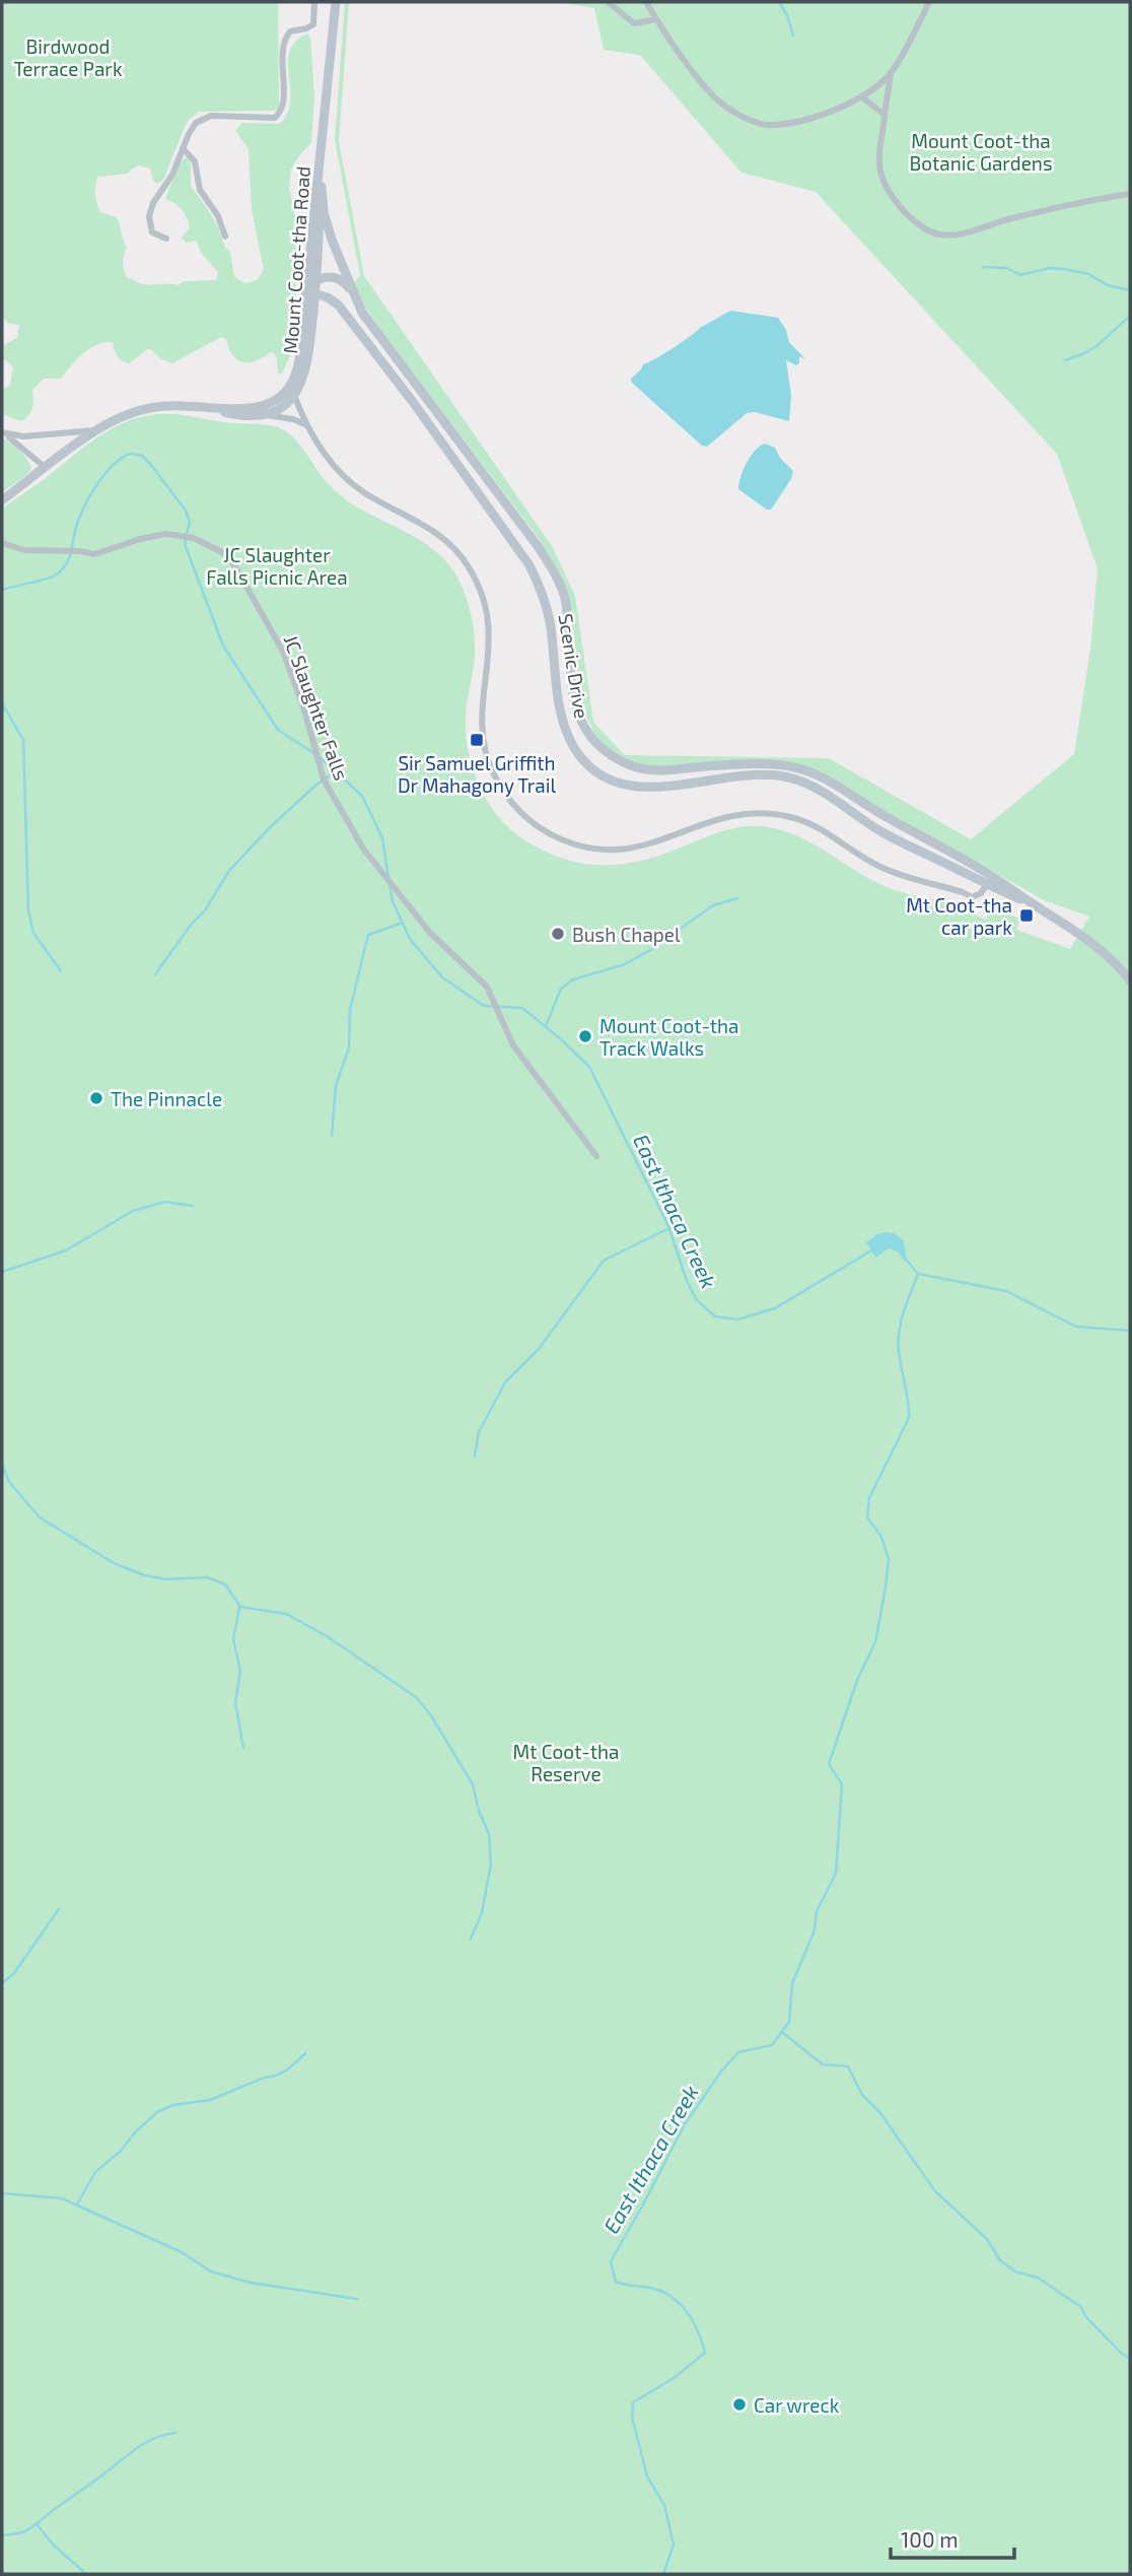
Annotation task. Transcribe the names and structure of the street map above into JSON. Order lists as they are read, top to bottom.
{
  "streets": {
    "main road": ["Mount Coot-tha Road", "Scenic Drive"],
    "street": ["JC Slaughter Falls"]
  },
  "crossings": [
    ["Mount Coot-tha Road", "Scenic Drive"]
  ],
  "water": ["East Ithaca Creek"],
  "parks": [
    "Birdwood Terrace Park",
    "Mount Coot-tha Botanic Gardens",
    "JC Slaughter Falls Picnic Area",
    "Mt Coot-tha Reserve"
  ],
  "places": {
    "transit": ["Sir Samuel Griffith Dr Mahagony Trail", "Mt Coot-tha car park"],
    "other": [
      "Bush Chapel",
      "Mount Coot-tha Track Walks",
      "The Pinnacle",
      "Car wreck"
    ]
  },
  "scale_bar": "100 m"
}
